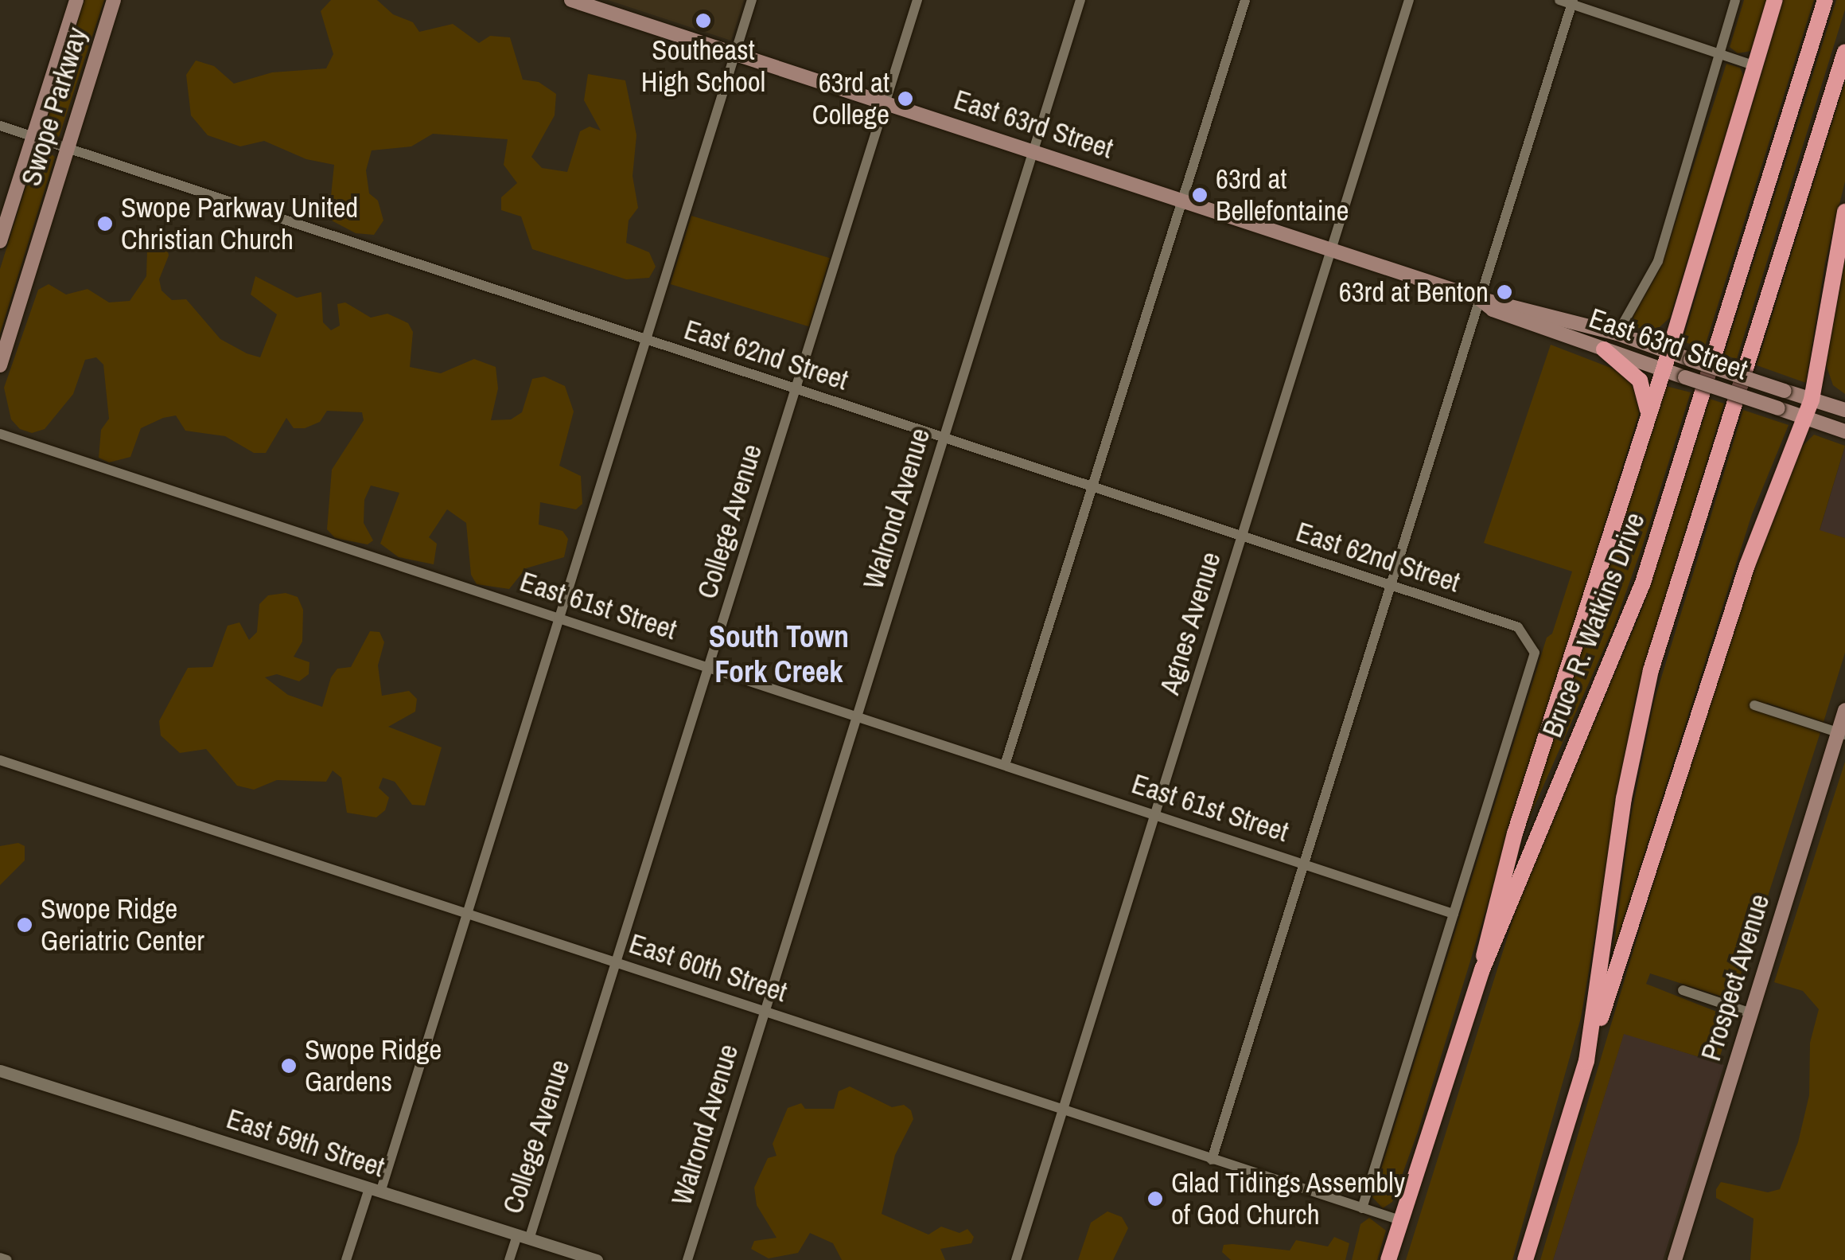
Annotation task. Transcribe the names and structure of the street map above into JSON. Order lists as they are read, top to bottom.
{
  "streets": {
    "highway": ["Bruce R. Watkins Drive"],
    "main road": ["Swope Parkway", "East 63rd Street", "Prospect Avenue"],
    "street": [
      "East 62nd Street",
      "Walrond Avenue",
      "College Avenue",
      "East 61st Street",
      "Agnes Avenue",
      "East 60th Street",
      "East 59th Street"
    ]
  },
  "crossings": [
    ["Swope Parkway", "East 62nd Street"],
    ["East 63rd Street", "Walrond Avenue"],
    ["East 63rd Street", "College Avenue"],
    ["East 63rd Street", "Agnes Avenue"],
    ["East 62nd Street", "Walrond Avenue"],
    ["East 62nd Street", "College Avenue"],
    ["East 62nd Street", "East 61st Street"],
    ["East 62nd Street", "Agnes Avenue"],
    ["Walrond Avenue", "East 61st Street"],
    ["Walrond Avenue", "East 60th Street"],
    ["College Avenue", "East 61st Street"],
    ["College Avenue", "East 60th Street"],
    ["College Avenue", "East 59th Street"],
    ["East 61st Street", "Agnes Avenue"],
    ["Agnes Avenue", "East 60th Street"],
    ["Bruce R. Watkins Drive", "East 60th Street"]
  ],
  "districts": ["South Town Fork Creek"],
  "places": [
    "Southeast High School",
    "63rd at College",
    "63rd at Bellefontaine",
    "Swope Parkway United Christian Church",
    "63rd at Benton",
    "Swope Ridge Geriatric Center",
    "Swope Ridge Gardens",
    "Glad Tidings Assembly of God Church"
  ]
}
